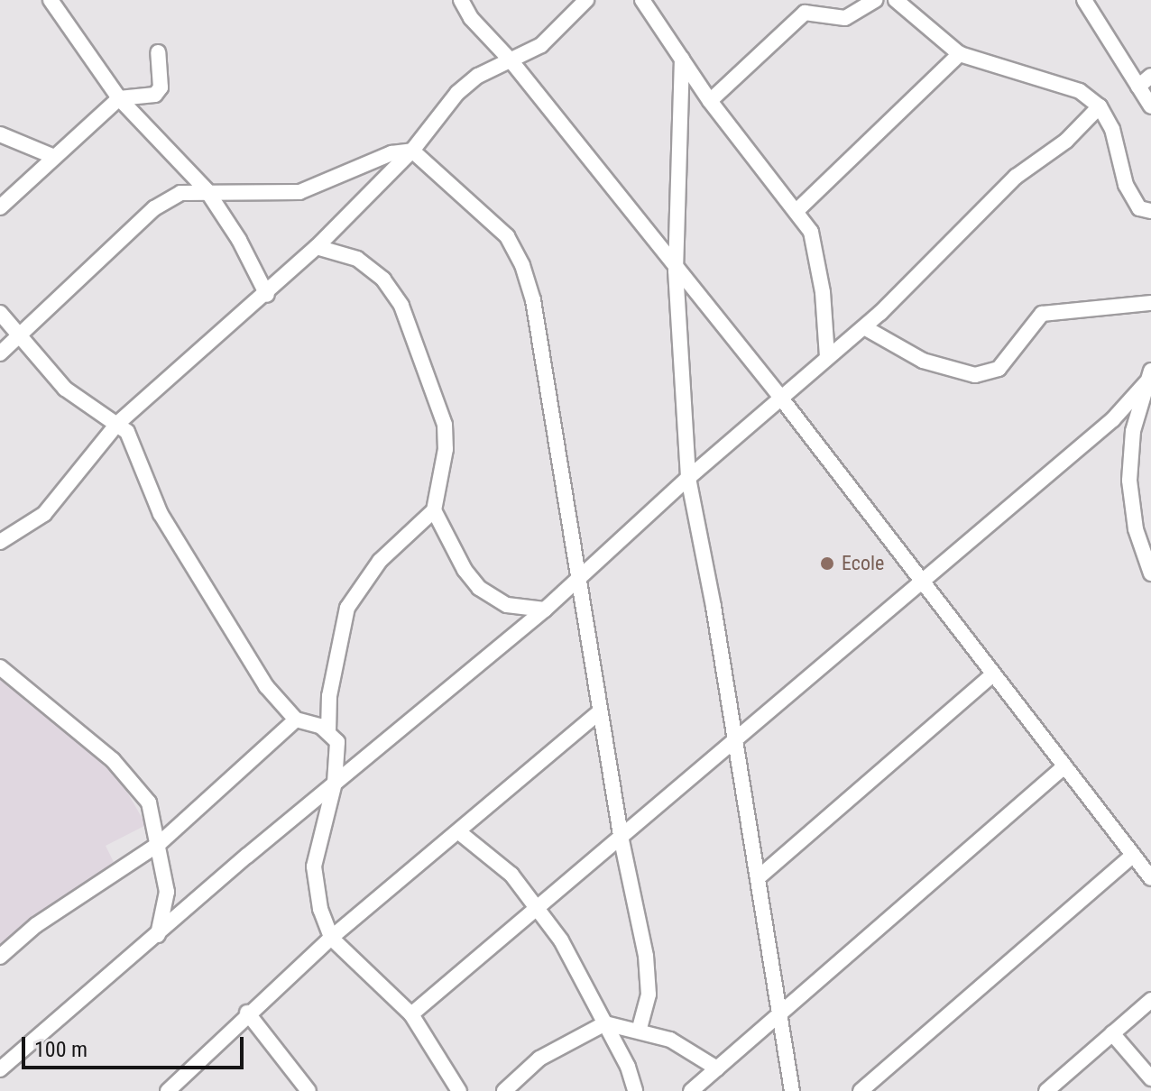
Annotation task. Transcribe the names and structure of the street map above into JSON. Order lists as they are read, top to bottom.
{
  "places": ["Ecole"],
  "scale_bar": "100 m"
}
